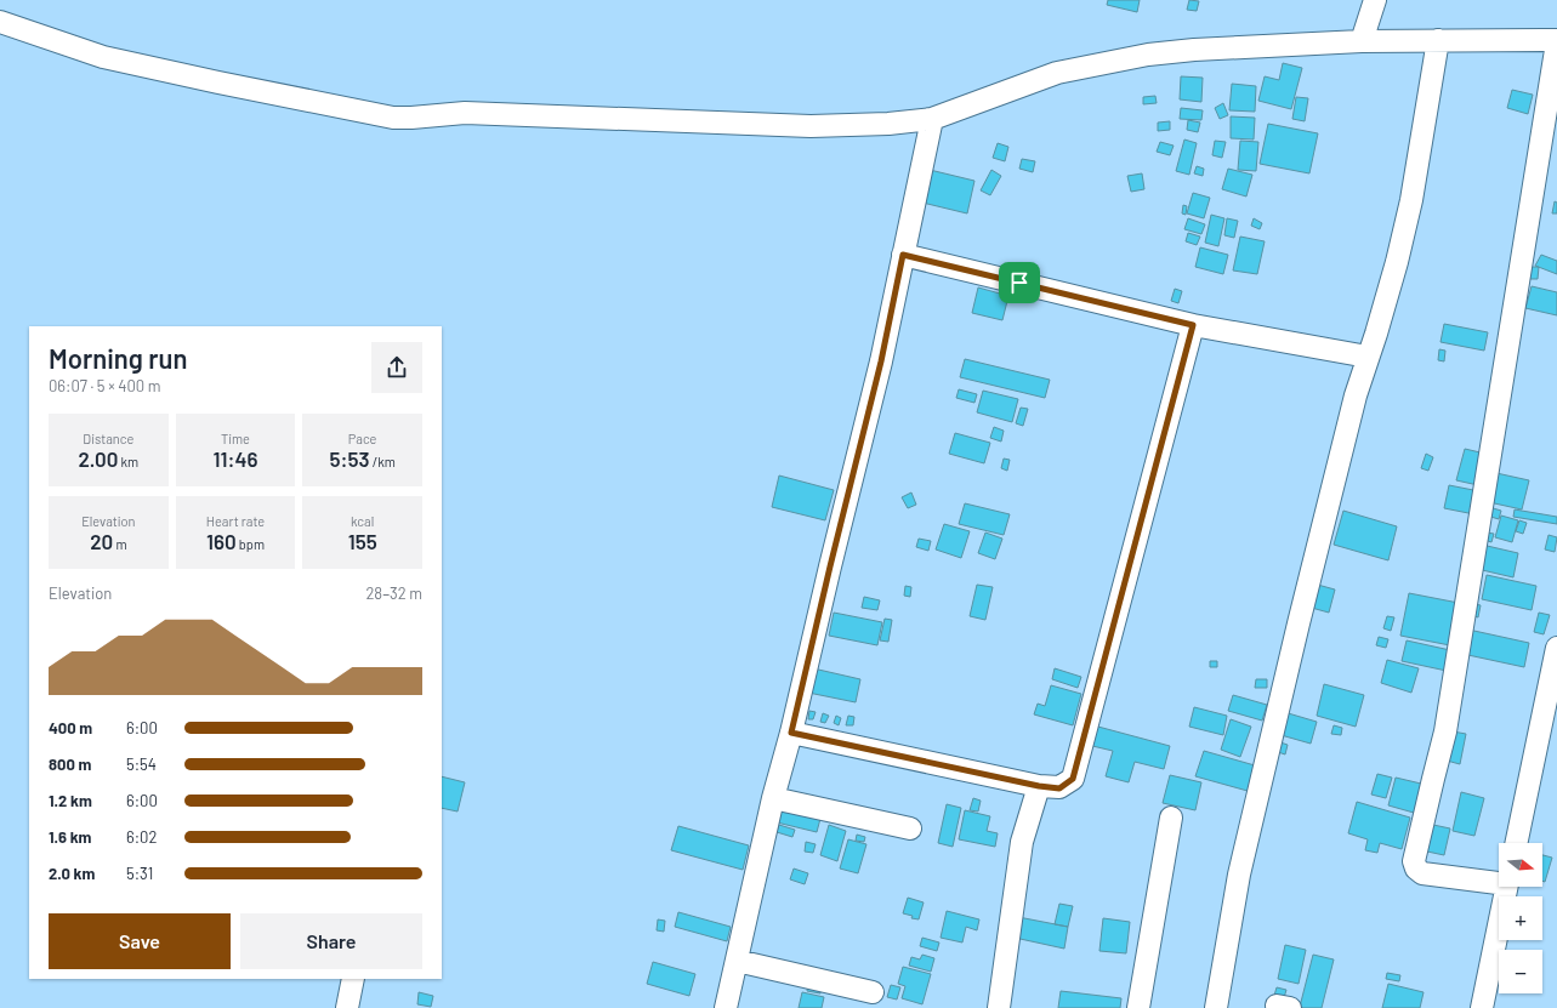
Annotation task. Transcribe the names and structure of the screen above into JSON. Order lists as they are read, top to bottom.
{
  "north": "right",
  "page": {
    "heading": ["Morning run", "06:07 · 5 × 400 m"],
    "stats": [
      ["Distance", "2.00 km"],
      ["Time", "11:46"],
      ["Pace", "5:53 /km"],
      ["Elevation", "20 m"],
      ["Heart rate", "160 bpm"],
      ["kcal", "155"]
    ],
    "chart": ["Elevation", "28–32 m"],
    "list": [
      {
        "name": "400 m",
        "note": "6:00"
      },
      {
        "name": "800 m",
        "note": "5:54"
      },
      {
        "name": "1.2 km",
        "note": "6:00"
      },
      {
        "name": "1.6 km",
        "note": "6:02"
      },
      {
        "name": "2.0 km",
        "note": "5:31"
      }
    ],
    "map_buttons": ["+", "−"],
    "buttons": ["Save", "Share"]
  }
}
